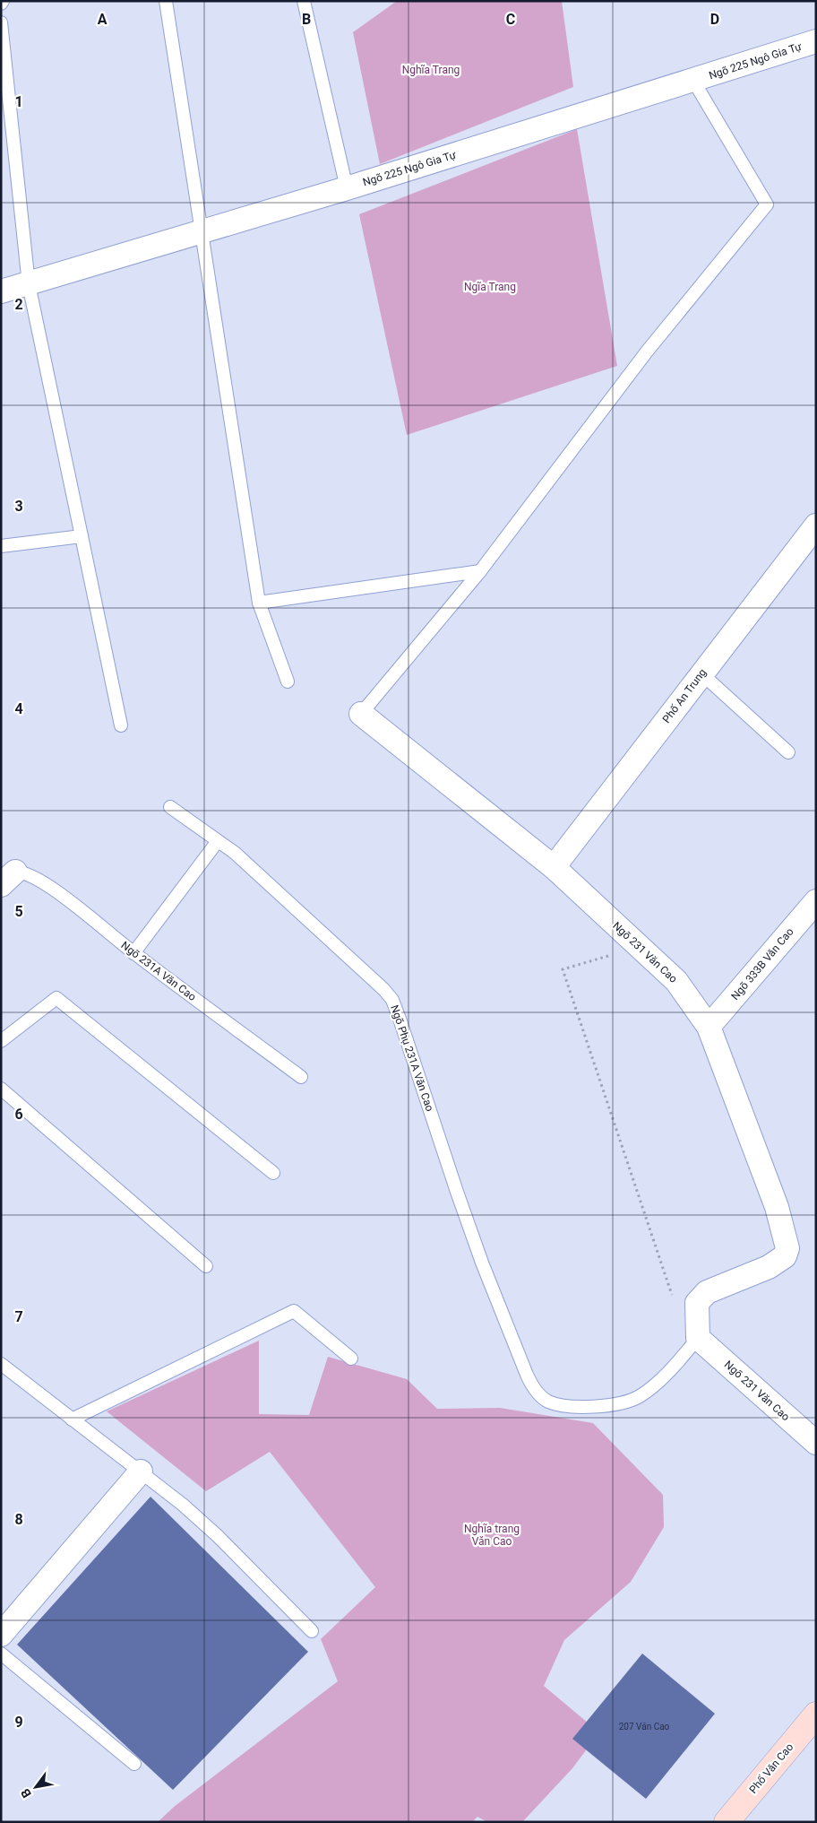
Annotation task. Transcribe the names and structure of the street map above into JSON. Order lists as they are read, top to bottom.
{
  "streets": {
    "street": [
      "Ngõ 225 Ngô Gia Tự",
      "Phố An Trung",
      "Ngõ 231 Văn Cao",
      "Ngõ 333B Văn Cao",
      "Phố Văn Cao"
    ],
    "lane": ["Ngõ 231A Văn Cao", "Ngõ Phụ 231A Văn Cao"]
  },
  "crossings": [
    ["Phố An Trung", "Ngõ 231 Văn Cao"],
    ["Ngõ 231 Văn Cao", "Ngõ 333B Văn Cao"],
    ["Ngõ 231 Văn Cao", "Ngõ Phụ 231A Văn Cao"]
  ],
  "parks": ["Nghĩa Trang", "Ngĩa Trang", "Nghĩa trang Văn Cao"],
  "house_numbers": ["207 Văn Cao"],
  "north": "bottom left",
  "grid": {
    "columns": [
      "A",
      "B",
      "C",
      "D"
    ],
    "rows": [
      "1",
      "2",
      "3",
      "4",
      "5",
      "6",
      "7",
      "8",
      "9"
    ]
  }
}
